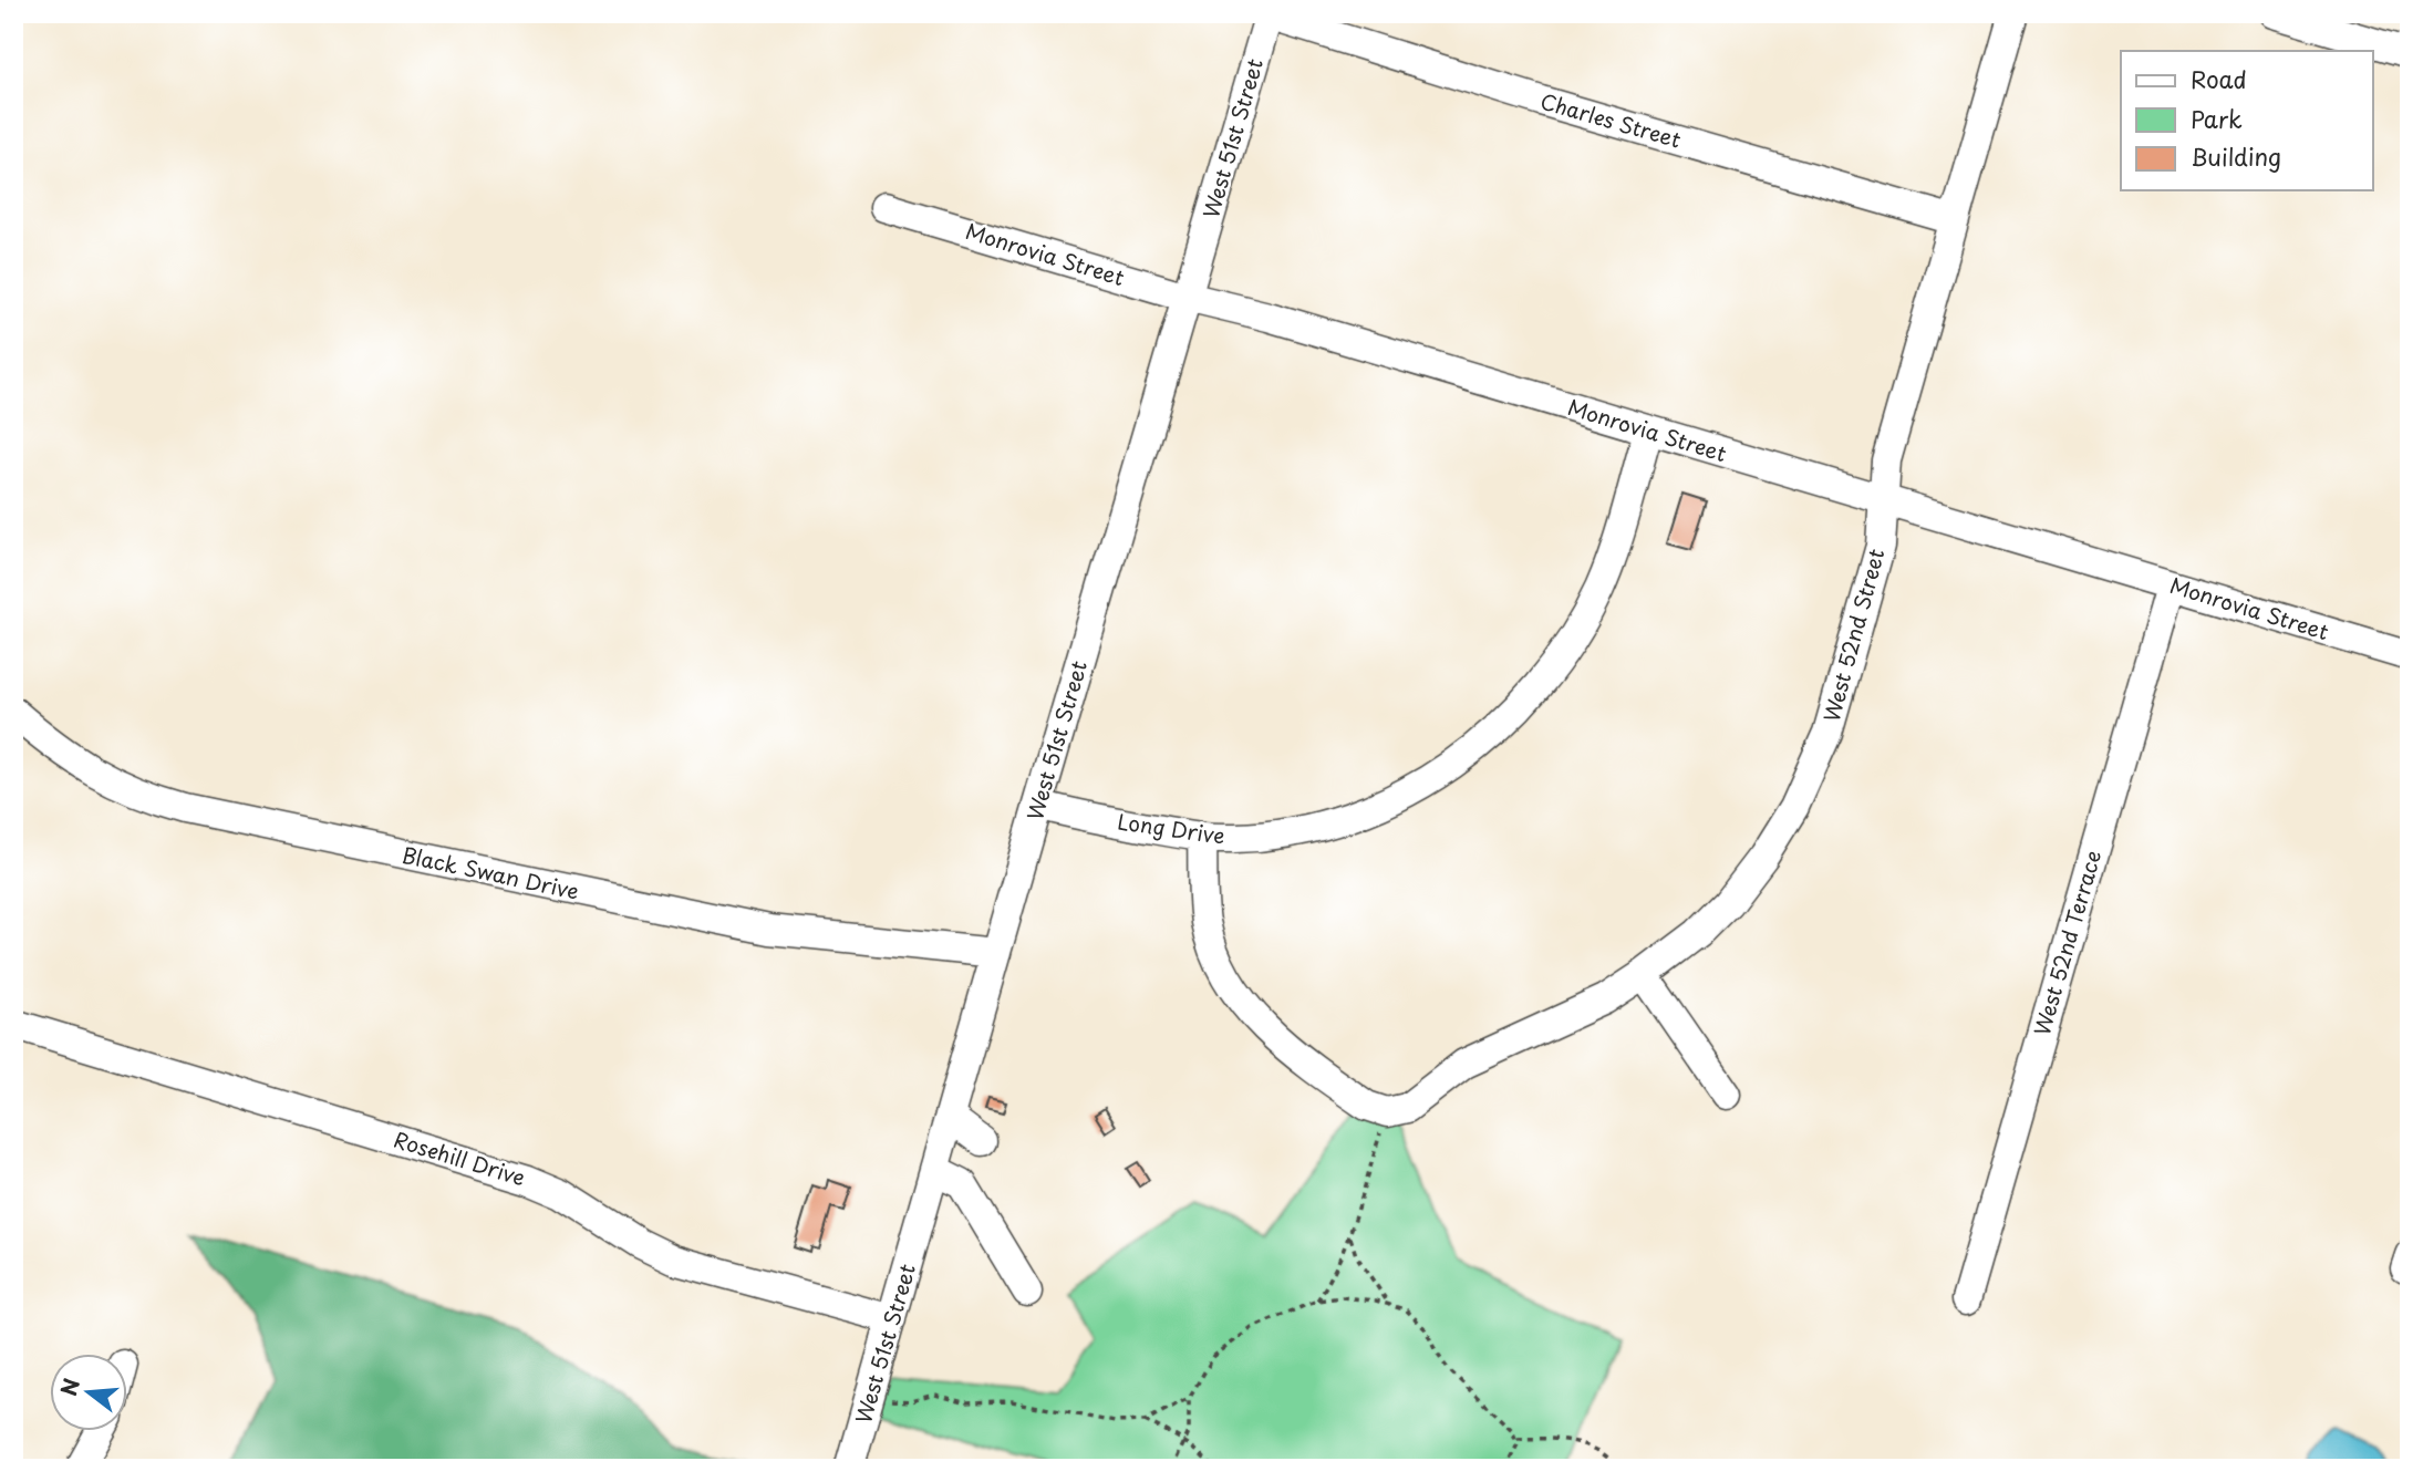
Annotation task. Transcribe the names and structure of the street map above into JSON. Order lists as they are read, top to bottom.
{
  "streets": {
    "street": [
      "Charles Street",
      "West 51st Street",
      "Monrovia Street",
      "West 52nd Street",
      "Long Drive",
      "Black Swan Drive",
      "West 52nd Terrace",
      "Rosehill Drive"
    ]
  },
  "crossings": [
    ["Charles Street", "West 51st Street"],
    ["Charles Street", "West 52nd Street"],
    ["West 51st Street", "Monrovia Street"],
    ["West 51st Street", "Long Drive"],
    ["West 51st Street", "Black Swan Drive"],
    ["West 51st Street", "Rosehill Drive"],
    ["Monrovia Street", "West 52nd Street"],
    ["Monrovia Street", "Long Drive"],
    ["Monrovia Street", "West 52nd Terrace"]
  ],
  "legend": ["Road", "Park", "Building"],
  "north": "left"
}
